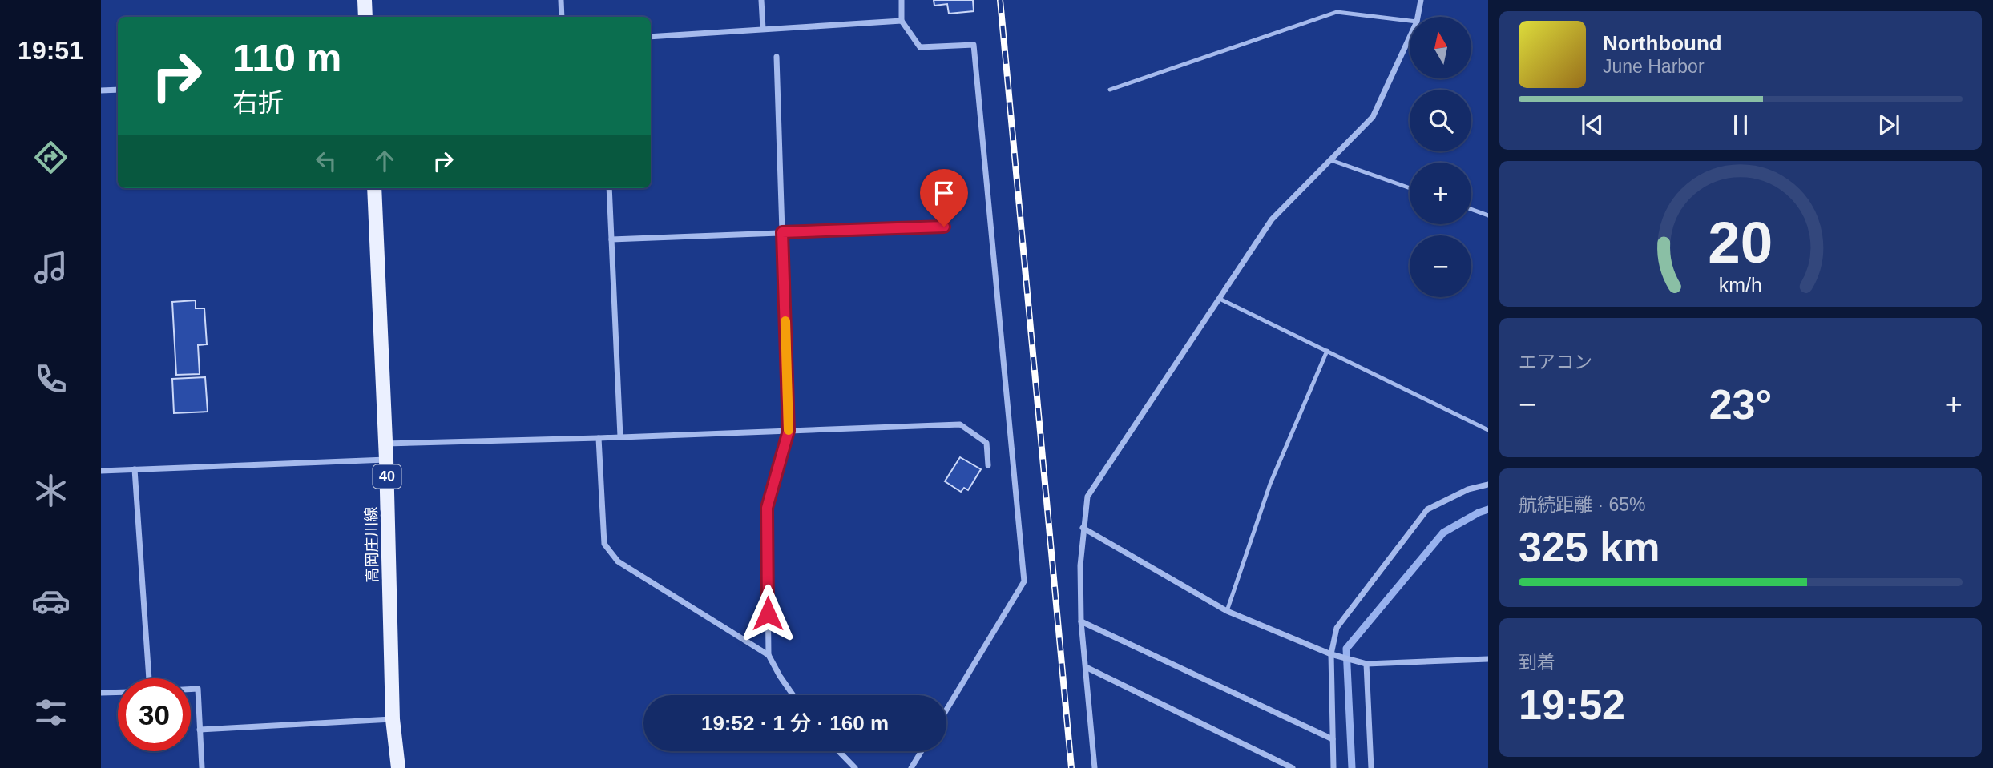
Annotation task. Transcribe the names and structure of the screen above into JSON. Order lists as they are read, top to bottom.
{
  "streets": {
    "main road": ["40", "高岡庄川線"]
  },
  "north": "top",
  "page": {
    "tabs": "19:51",
    "map_buttons": ["+", "−"],
    "turn": ["110 m", "右折"],
    "song": ["Northbound", "June Harbor"],
    "tile": [
      "エアコン",
      ["航続距離 · 65%", "325 km"],
      ["到着", "19:52"]
    ],
    "heat": ["−", "23°", "+"],
    "limit": "30",
    "trip": "19:52 · 1 分 · 160 m",
    "gauge": ["20", "km/h"]
  }
}
